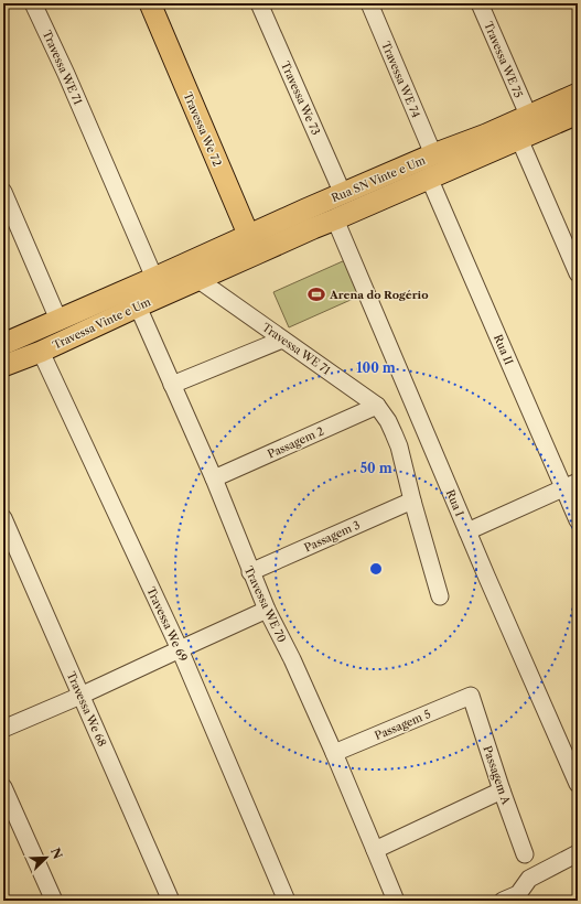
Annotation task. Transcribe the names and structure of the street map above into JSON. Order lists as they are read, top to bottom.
{
  "streets": {
    "main road": ["Travessa We 72", "Rua SN Vinte e Um", "Travessa Vinte e Um"],
    "street": [
      "Travessa WE 75",
      "Travessa WE 71",
      "Travessa WE 74",
      "Travessa We 73",
      "Rua II",
      "Passagem 2",
      "Rua I",
      "Passagem 3",
      "Travessa WE 70",
      "Travessa We 69",
      "Travessa We 68",
      "Passagem 5",
      "Passagem A"
    ]
  },
  "crossings": [
    ["Travessa WE 75", "Rua SN Vinte e Um"],
    ["Travessa WE 71", "Rua SN Vinte e Um"],
    ["Travessa WE 71", "Travessa Vinte e Um"],
    ["Travessa WE 71", "Passagem 2"],
    ["Travessa WE 71", "Passagem 3"],
    ["Travessa WE 74", "Rua SN Vinte e Um"],
    ["Travessa We 73", "Rua SN Vinte e Um"],
    ["Travessa We 72", "Rua SN Vinte e Um"],
    ["Rua SN Vinte e Um", "Travessa Vinte e Um"],
    ["Rua SN Vinte e Um", "Rua II"],
    ["Rua SN Vinte e Um", "Rua I"],
    ["Travessa Vinte e Um", "Travessa WE 70"],
    ["Travessa Vinte e Um", "Travessa We 69"],
    ["Passagem 2", "Travessa WE 70"],
    ["Passagem 3", "Travessa WE 70"],
    ["Travessa WE 70", "Passagem 5"],
    ["Passagem 5", "Passagem A"]
  ],
  "places": {
    "sports": ["Arena do Rogério"]
  },
  "north": "top right",
  "rings": ["100 m", "50 m"]
}
